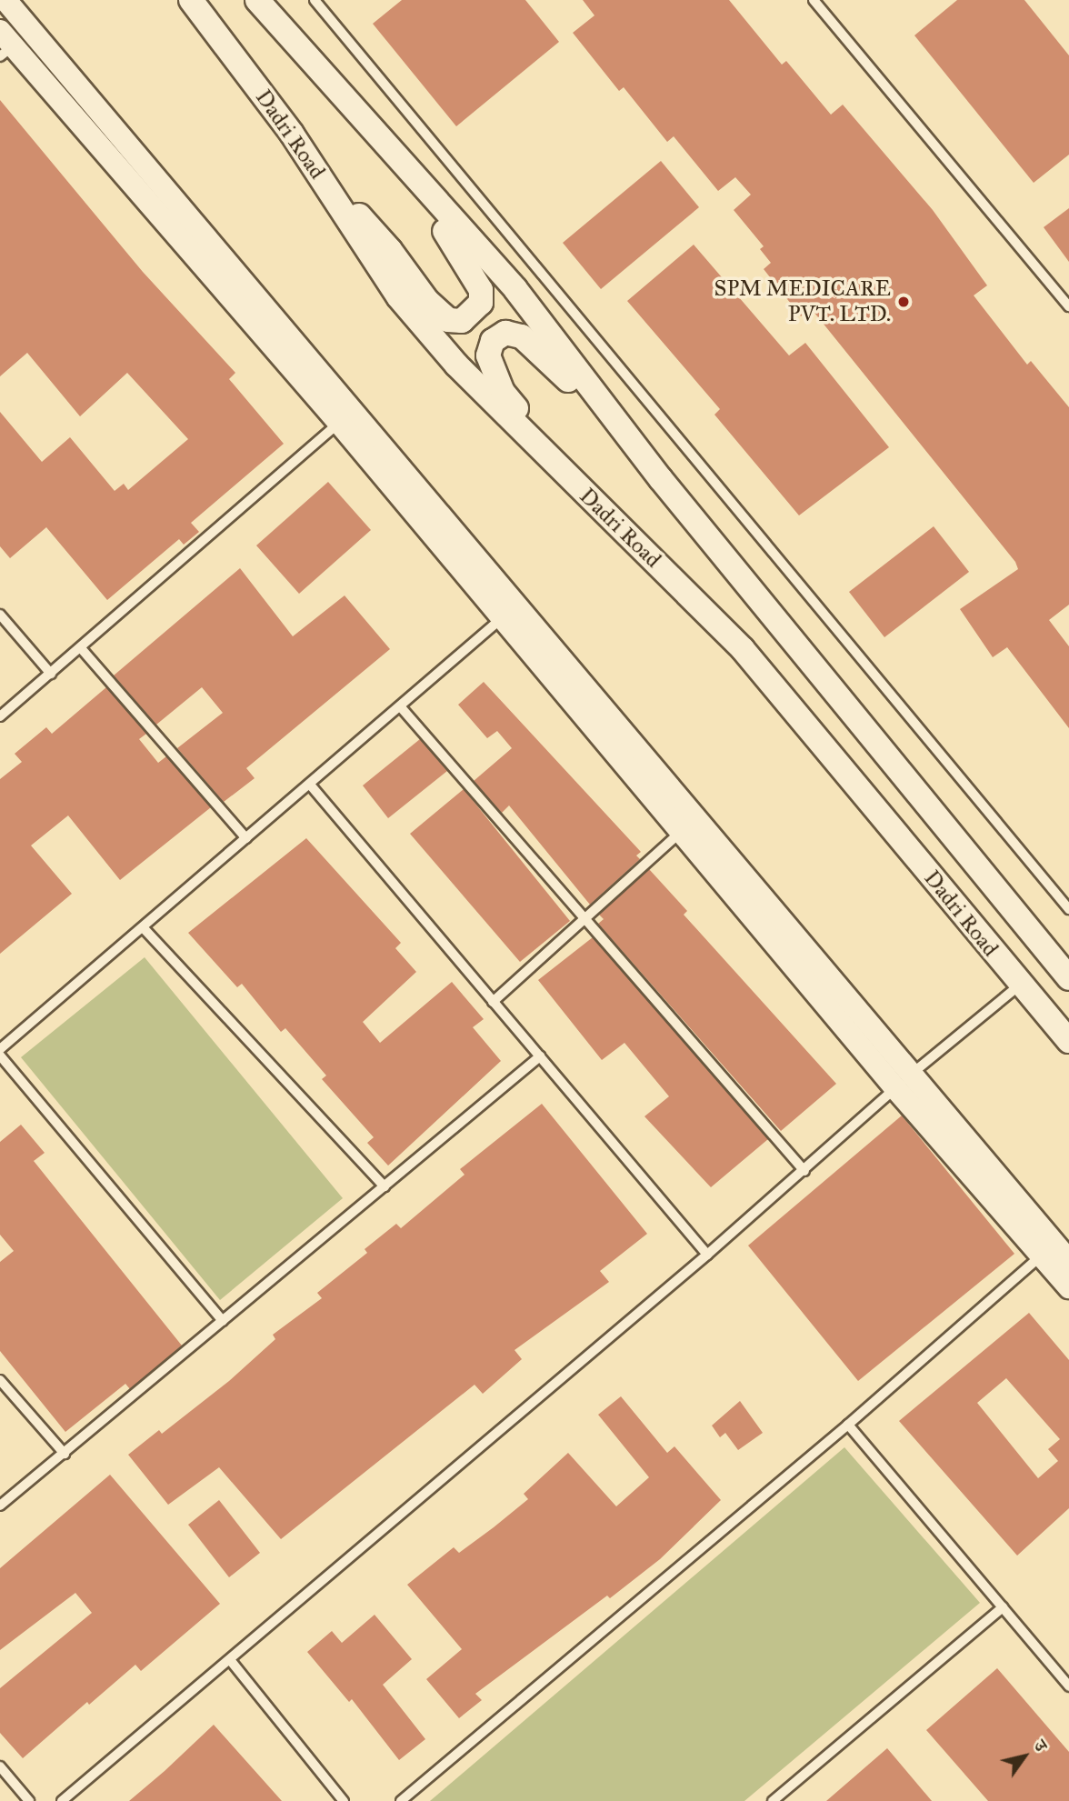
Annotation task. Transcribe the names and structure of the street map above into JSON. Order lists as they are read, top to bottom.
{
  "streets": {
    "main road": ["Dadri Road"]
  },
  "places": ["SPM MEDICARE PVT. LTD."],
  "north": "top right"
}
